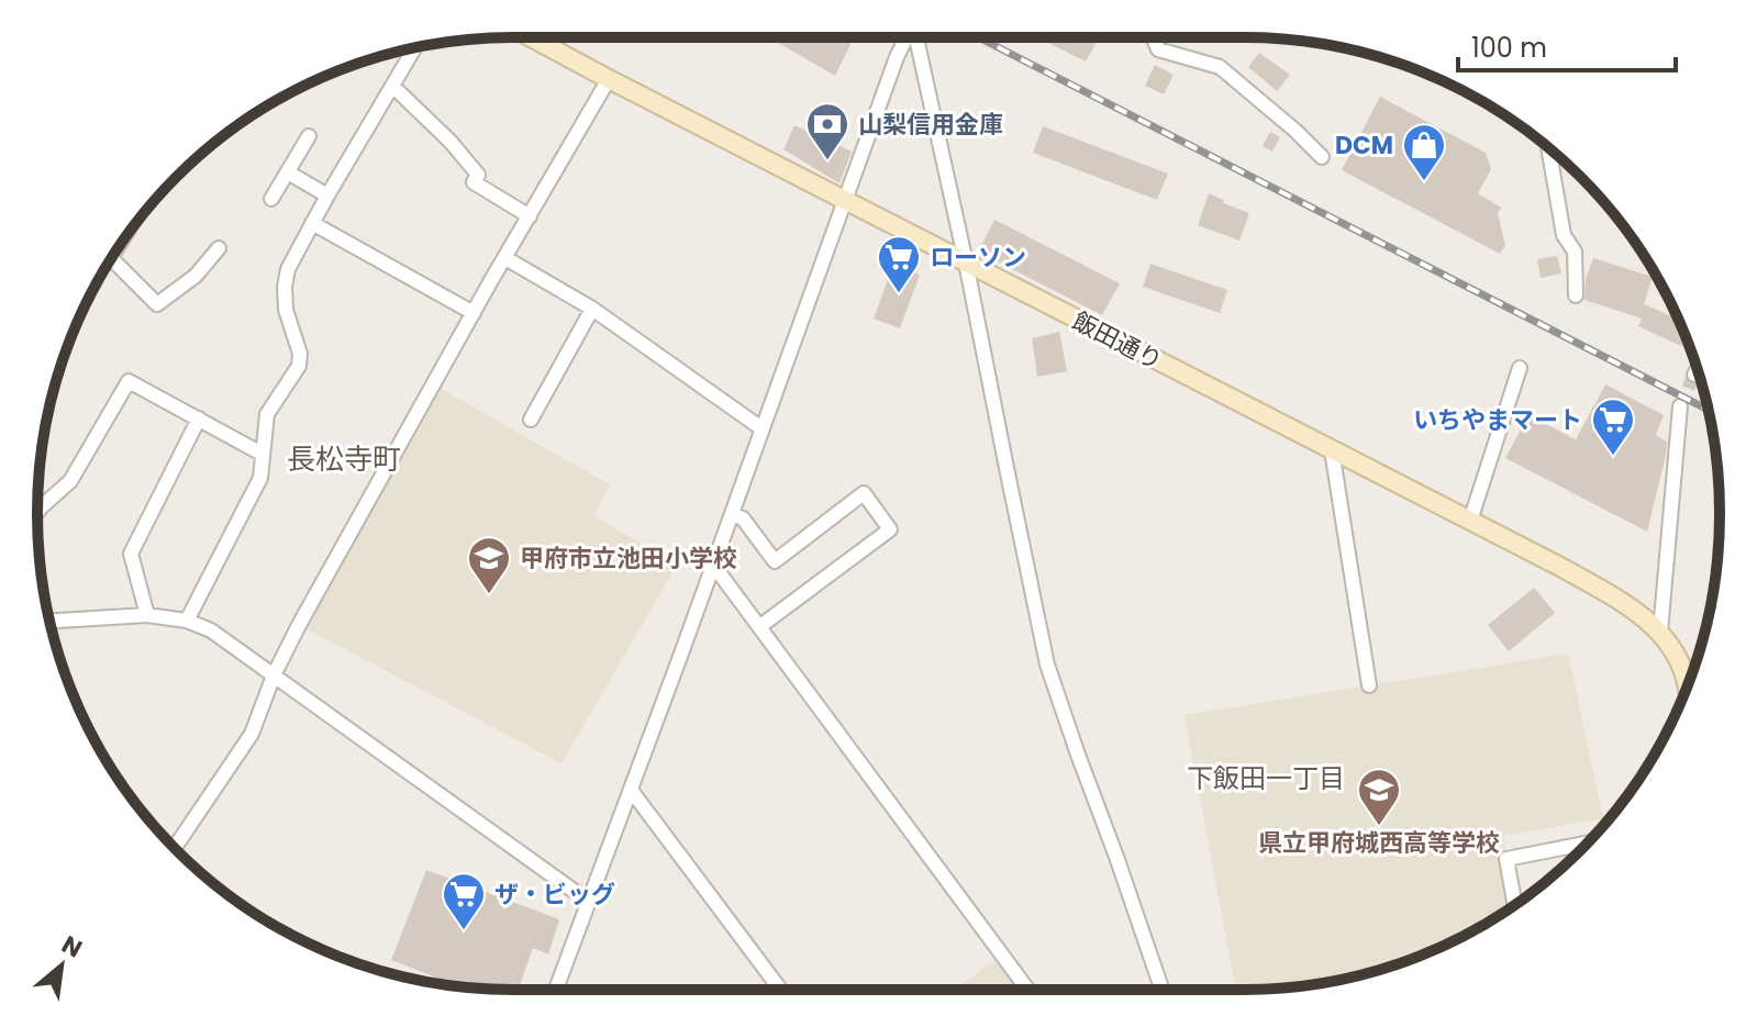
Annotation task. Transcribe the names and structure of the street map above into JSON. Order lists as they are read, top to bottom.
{
  "streets": {
    "main road": ["飯田通り"]
  },
  "districts": ["長松寺町", "下飯田一丁目"],
  "places": {
    "bank": ["山梨信用金庫"],
    "shop": ["DCM"],
    "supermarket": ["ローソン", "いちやまマート", "ザ・ビッグ"],
    "school or university": ["甲府市立池田小学校", "県立甲府城西高等学校"]
  },
  "scale_bar": "100 m",
  "north": "top right"
}
